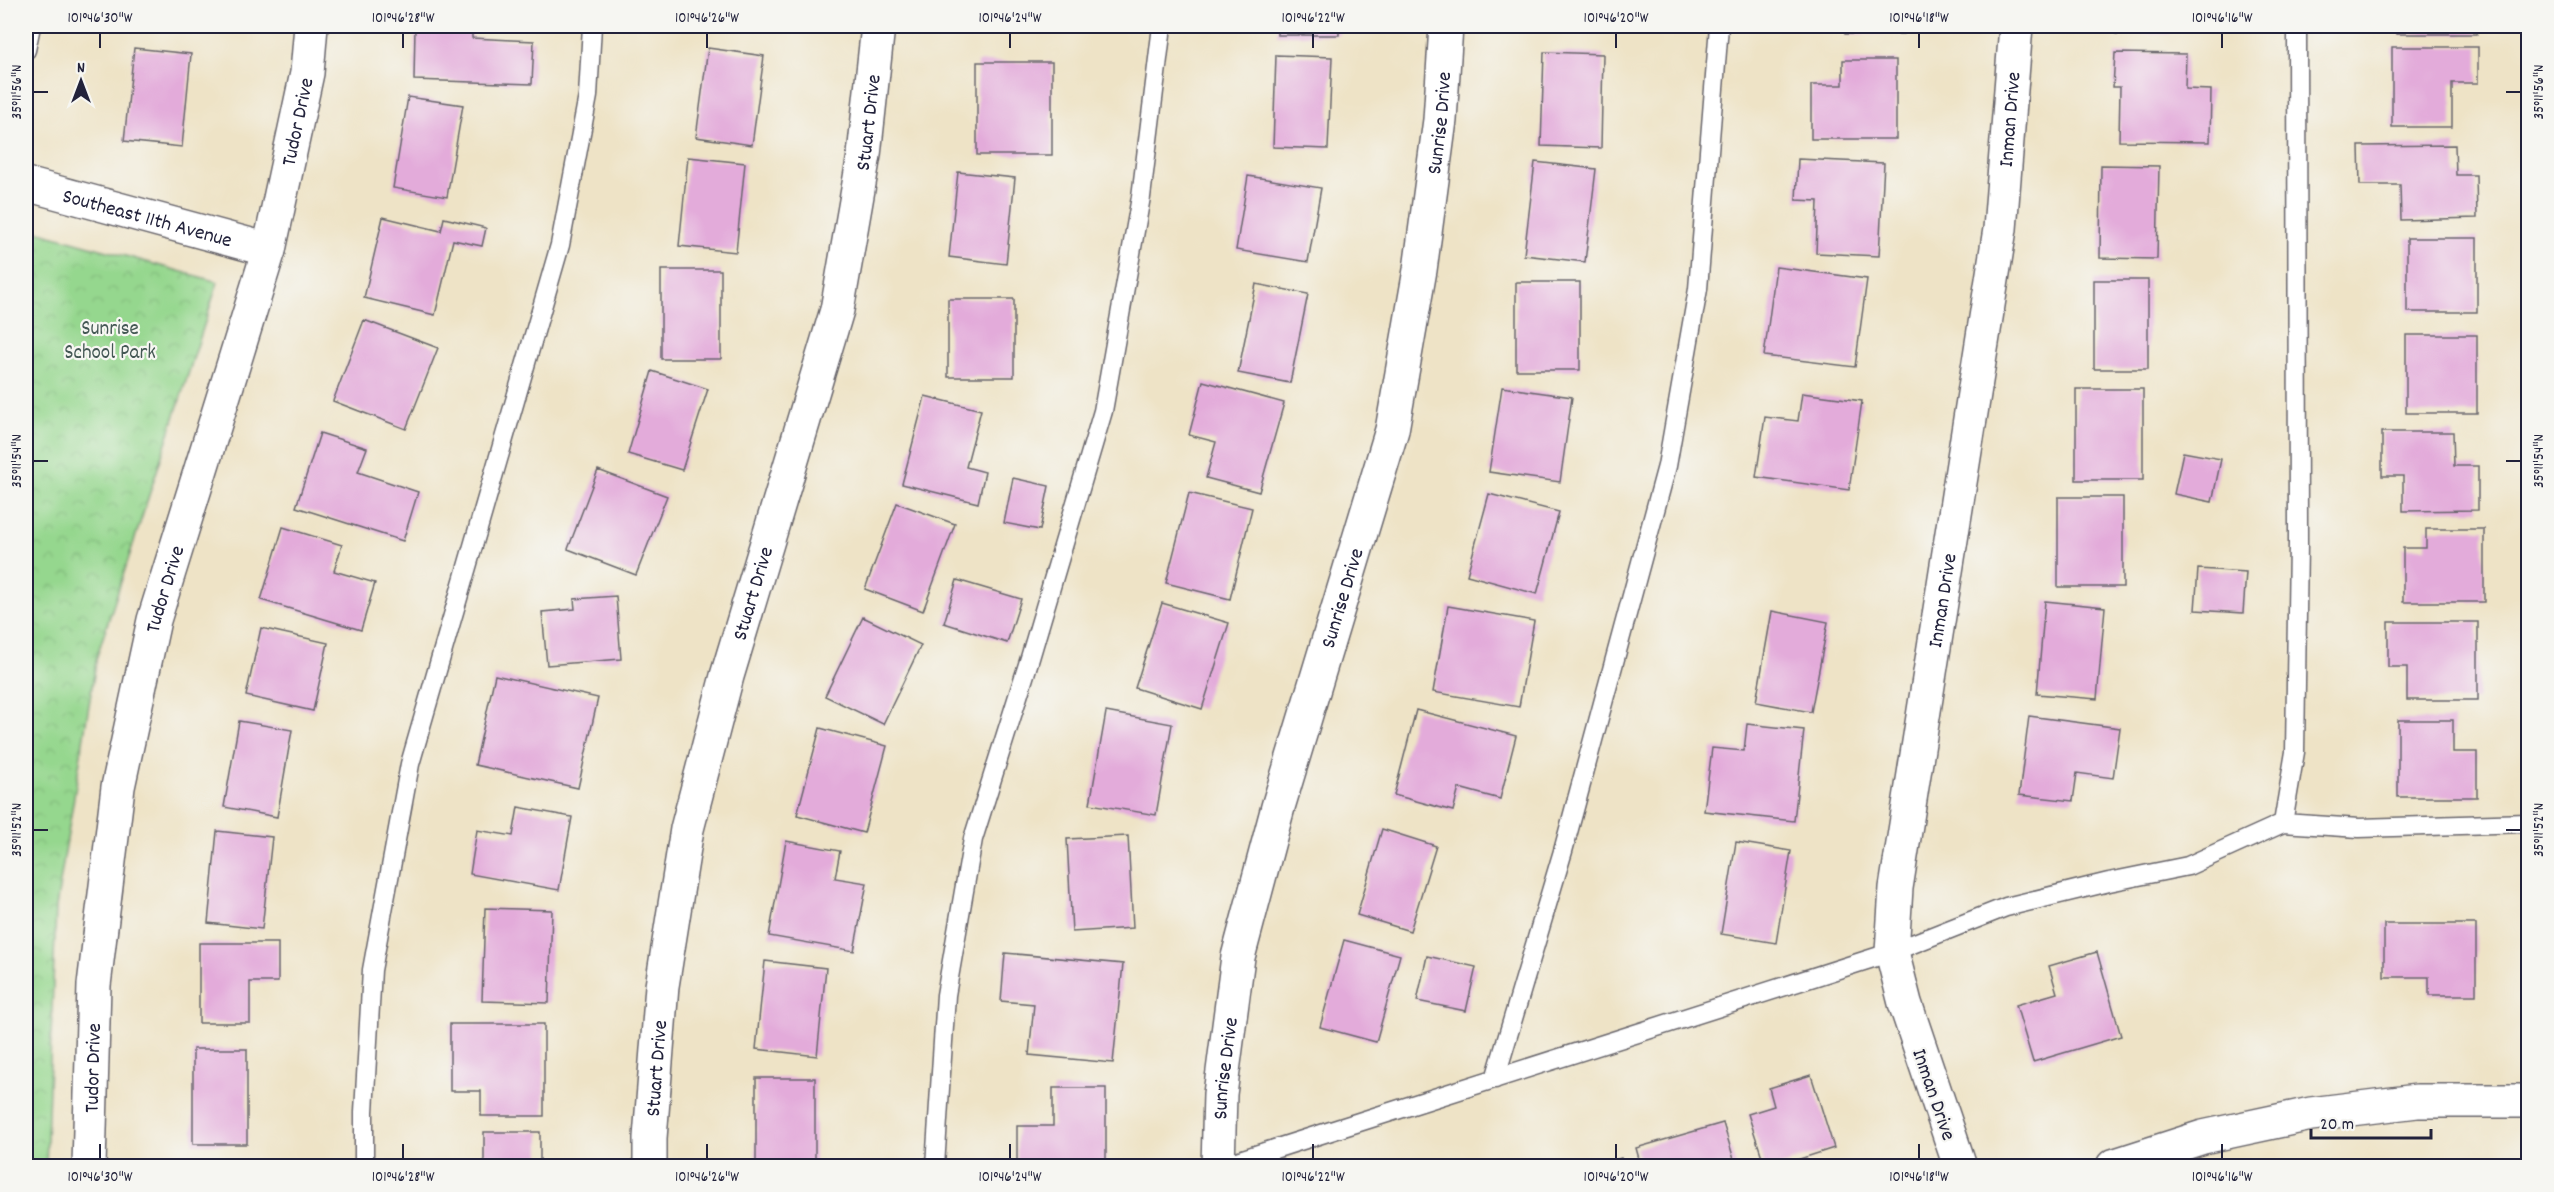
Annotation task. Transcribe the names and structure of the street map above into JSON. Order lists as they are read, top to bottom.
{
  "streets": {
    "street": [
      "Inman Drive",
      "Tudor Drive",
      "Stuart Drive",
      "Sunrise Drive",
      "Southeast 11th Avenue"
    ]
  },
  "crossings": [
    ["Tudor Drive", "Southeast 11th Avenue"]
  ],
  "parks": ["Sunrise School Park"],
  "scale_bar": "20 m",
  "north": "top",
  "coordinates": [
    "101°46'30\"W",
    "101°46'28\"W",
    "101°46'26\"W",
    "101°46'24\"W",
    "101°46'22\"W",
    "101°46'20\"W",
    "101°46'18\"W",
    "101°46'16\"W",
    "35°11'56\"N",
    "35°11'54\"N",
    "35°11'52\"N"
  ]
}
